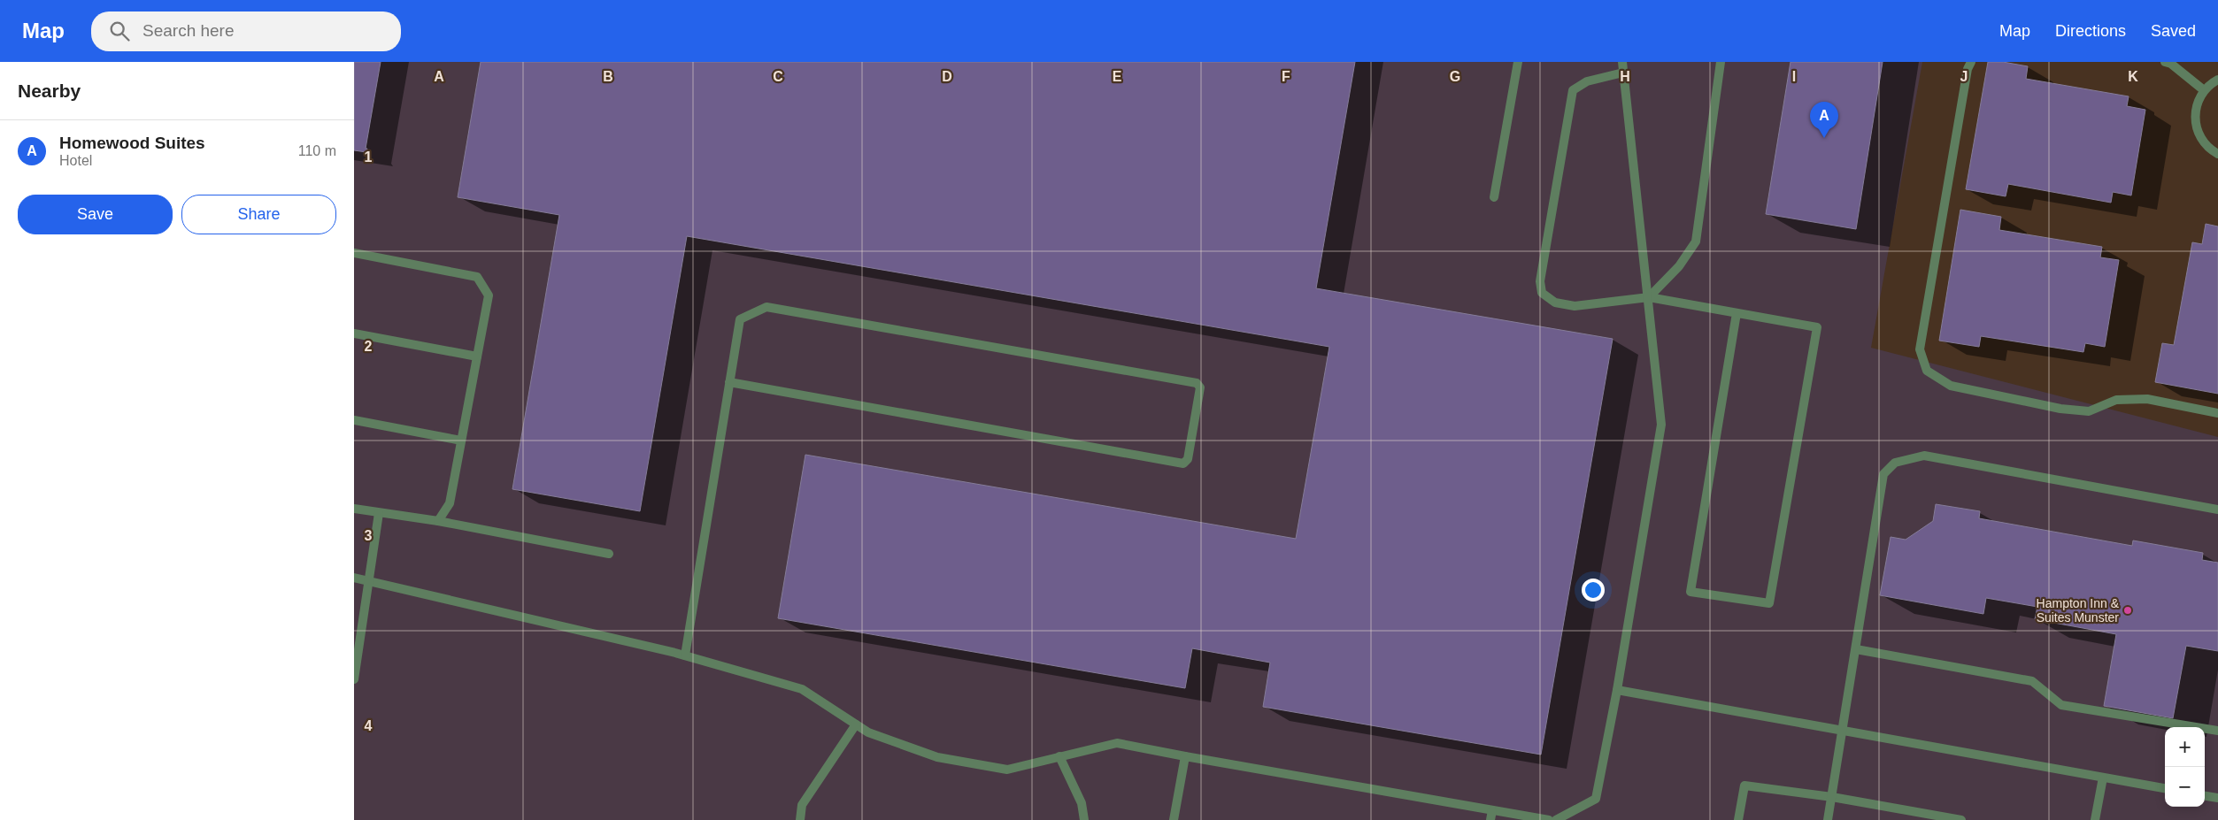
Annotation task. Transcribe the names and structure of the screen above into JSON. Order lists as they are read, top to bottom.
{
  "places": ["Hampton Inn & Suites Munster"],
  "page": {
    "header": "Map",
    "search": "Search here",
    "nav": ["Map", "Directions", "Saved"],
    "heading": "Nearby",
    "pins": "A",
    "list": [
      {
        "mark": "A",
        "name": "Homewood Suites",
        "note": "Hotel",
        "value": "110 m"
      }
    ],
    "buttons": ["Save", "Share"],
    "map_buttons": ["+", "−"]
  },
  "grid": {
    "columns": [
      "A",
      "B",
      "C",
      "D",
      "E",
      "F",
      "G",
      "H",
      "I",
      "J",
      "K"
    ],
    "rows": [
      "1",
      "2",
      "3",
      "4"
    ]
  }
}
